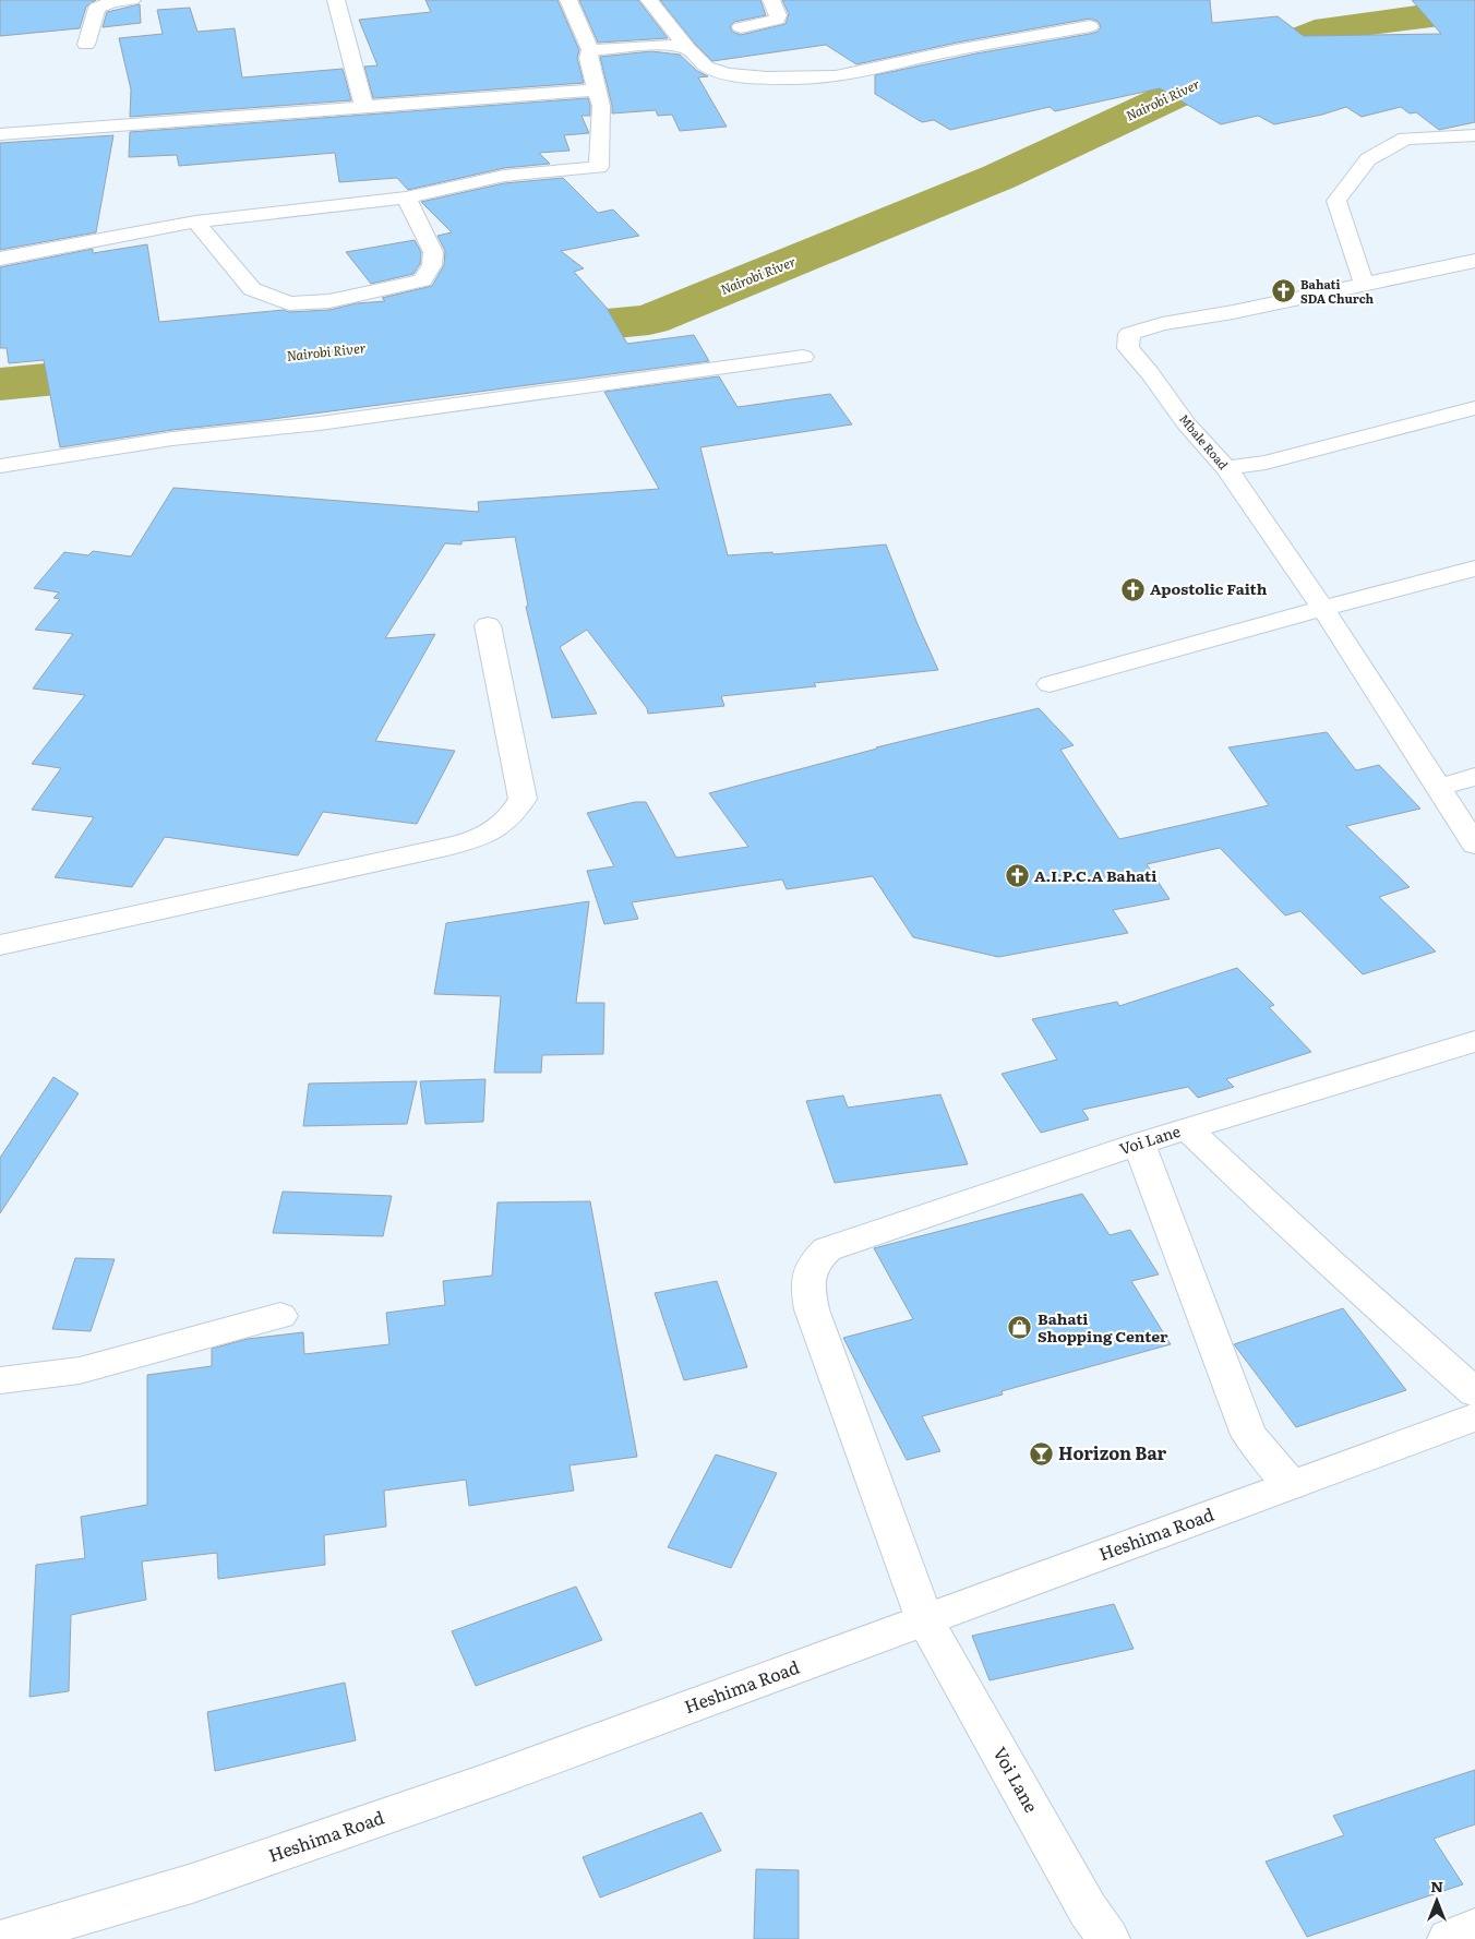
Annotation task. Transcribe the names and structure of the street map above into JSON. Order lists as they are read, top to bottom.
{
  "streets": {
    "street": ["Mbale Road", "Voi Lane", "Heshima Road"]
  },
  "crossings": [
    ["Voi Lane", "Heshima Road"]
  ],
  "water": ["Nairobi River"],
  "places": {
    "church": ["Bahati SDA Church", "Apostolic Faith", "A.I.P.C.A Bahati"],
    "shop": ["Bahati Shopping Center"],
    "bar": ["Horizon Bar"]
  },
  "north": "top"
}
